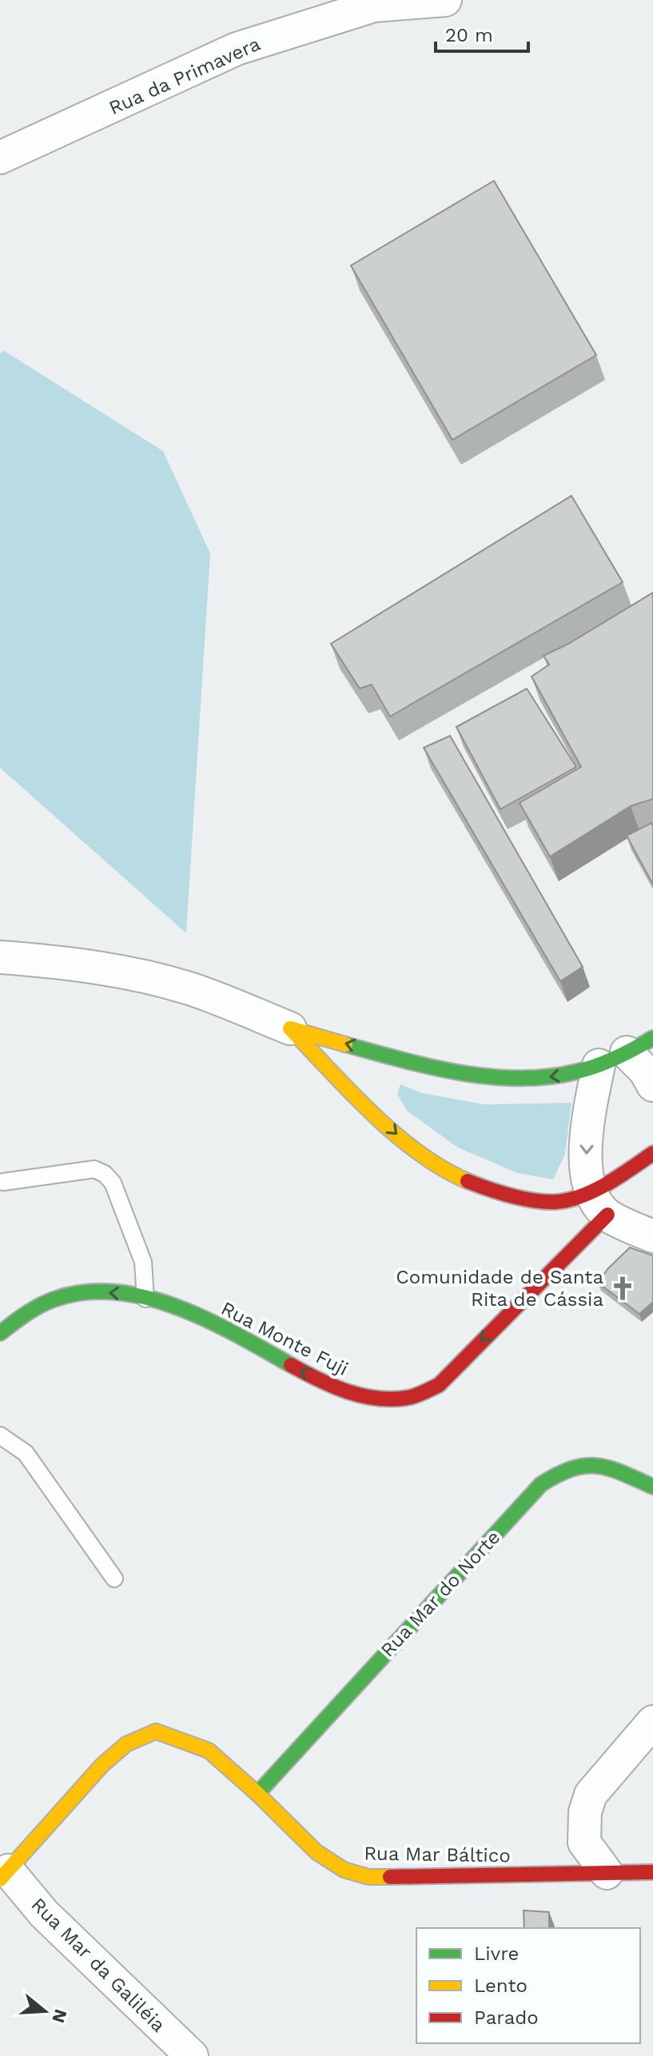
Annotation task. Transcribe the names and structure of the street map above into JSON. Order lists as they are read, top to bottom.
{
  "streets": {
    "street": [
      "Rua da Primavera",
      "Rua Monte Fuji",
      "Rua Mar do Norte",
      "Rua Mar Báltico",
      "Rua Mar da Galiléia"
    ]
  },
  "crossings": [
    ["Rua Mar do Norte", "Rua Mar Báltico"],
    ["Rua Mar Báltico", "Rua Mar da Galiléia"]
  ],
  "one_way": ["Rua Monte Fuji"],
  "places": {
    "church": ["Comunidade de Santa Rita de Cássia"]
  },
  "legend": ["Livre", "Lento", "Parado"],
  "scale_bar": "20 m",
  "north": "right"
}
